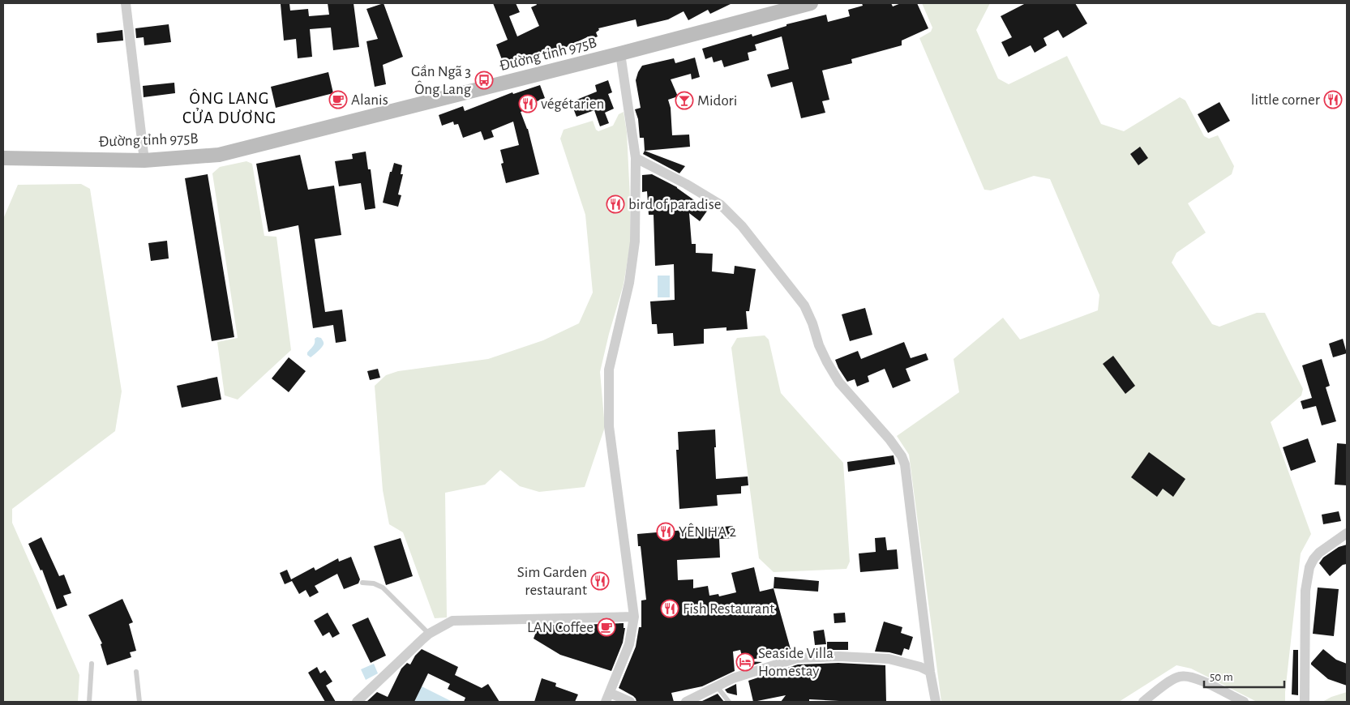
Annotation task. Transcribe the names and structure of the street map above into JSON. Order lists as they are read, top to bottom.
{
  "streets": {
    "main road": ["Đường tỉnh 975B"]
  },
  "districts": ["ÔNG LANG CỬA DƯƠNG"],
  "places": {
    "bus stop": ["Gần Ngã 3 Ông Lang"],
    "cafe": ["Alanis", "LAN Coffee"],
    "restaurant": [
      "little corner",
      "végétarien",
      "bird of paradise",
      "YÊN HA 2",
      "Sim Garden restaurant",
      "Fish Restaurant"
    ],
    "bar": ["Midori"],
    "hotel": ["Seaside Villa Homestay"]
  },
  "scale_bar": "50 m"
}
